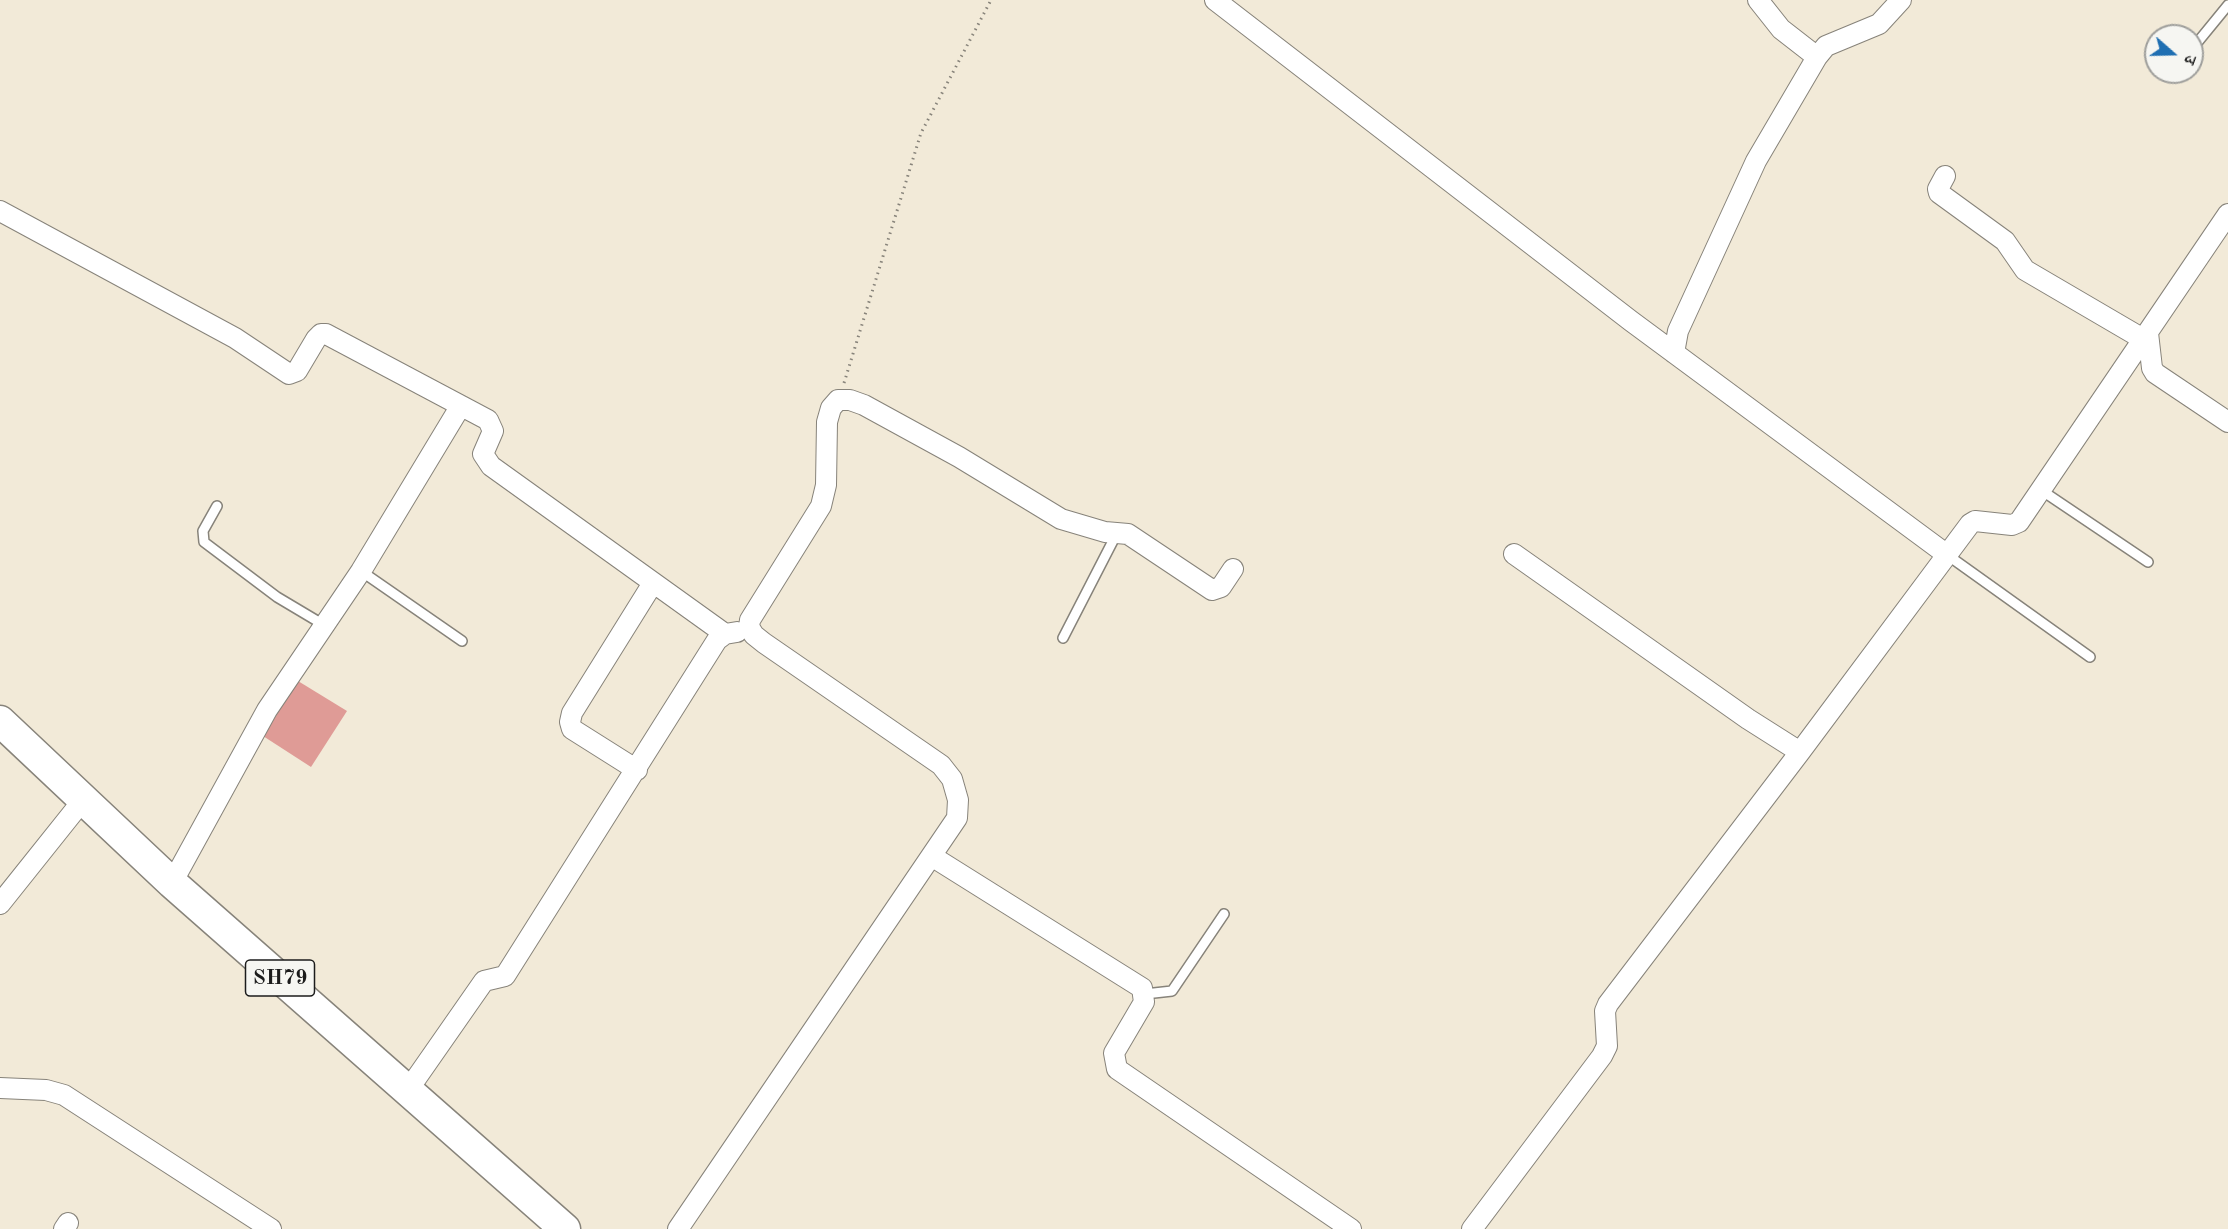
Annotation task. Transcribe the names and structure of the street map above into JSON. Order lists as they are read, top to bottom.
{
  "streets": {
    "main road": ["SH79"]
  },
  "north": "right"
}
